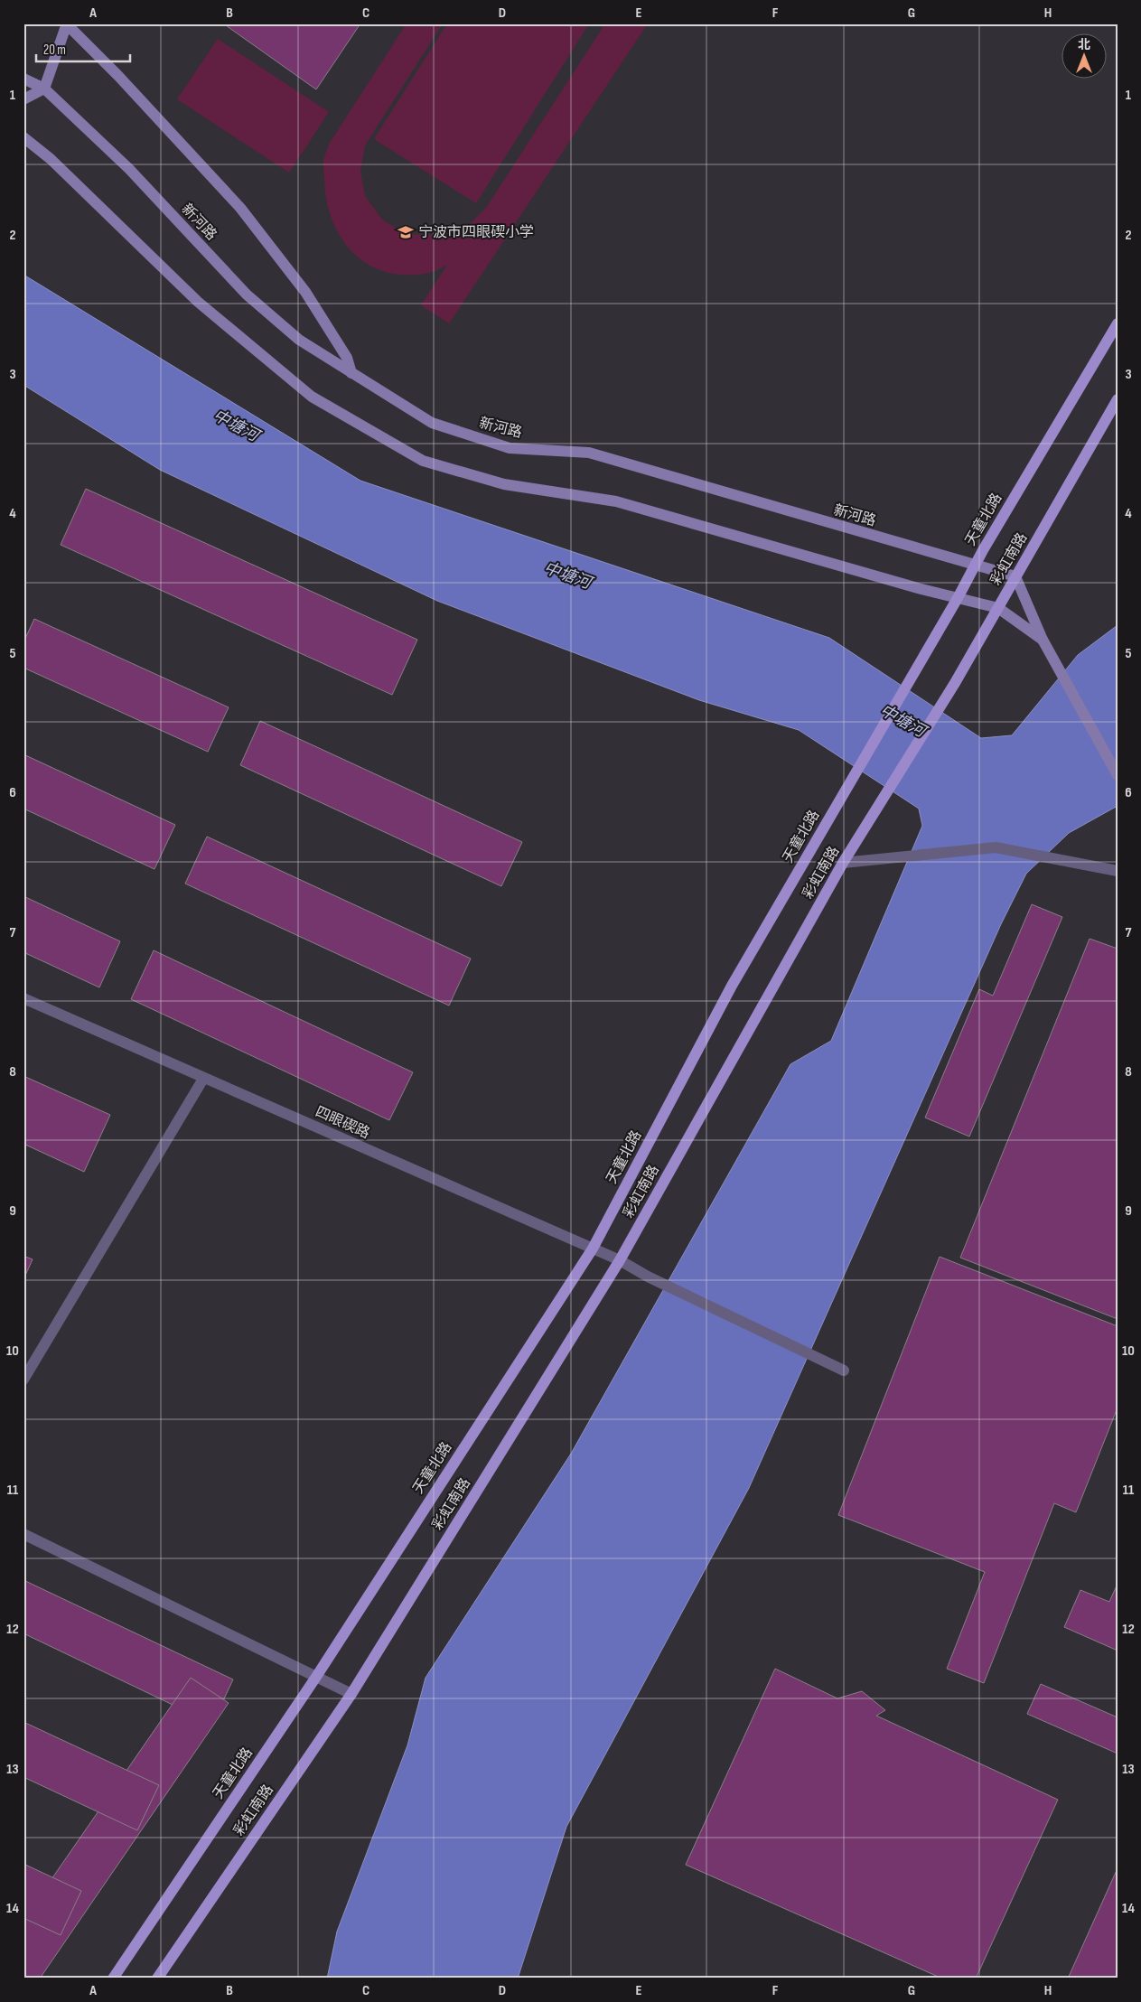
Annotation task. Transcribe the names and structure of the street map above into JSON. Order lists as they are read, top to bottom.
{
  "streets": {
    "main road": ["新河路", "天童北路", "彩虹南路"],
    "street": ["四眼碶路"]
  },
  "crossings": [
    ["新河路", "天童北路"],
    ["新河路", "彩虹南路"],
    ["天童北路", "四眼碶路"],
    ["彩虹南路", "四眼碶路"]
  ],
  "water": ["中塘河"],
  "places": {
    "school or university": ["宁波市四眼碶小学"]
  },
  "scale_bar": "20 m",
  "north": "top",
  "grid": {
    "columns": [
      "A",
      "B",
      "C",
      "D",
      "E",
      "F",
      "G",
      "H"
    ],
    "rows": [
      "1",
      "2",
      "3",
      "4",
      "5",
      "6",
      "7",
      "8",
      "9",
      "10",
      "11",
      "12",
      "13",
      "14"
    ]
  }
}
